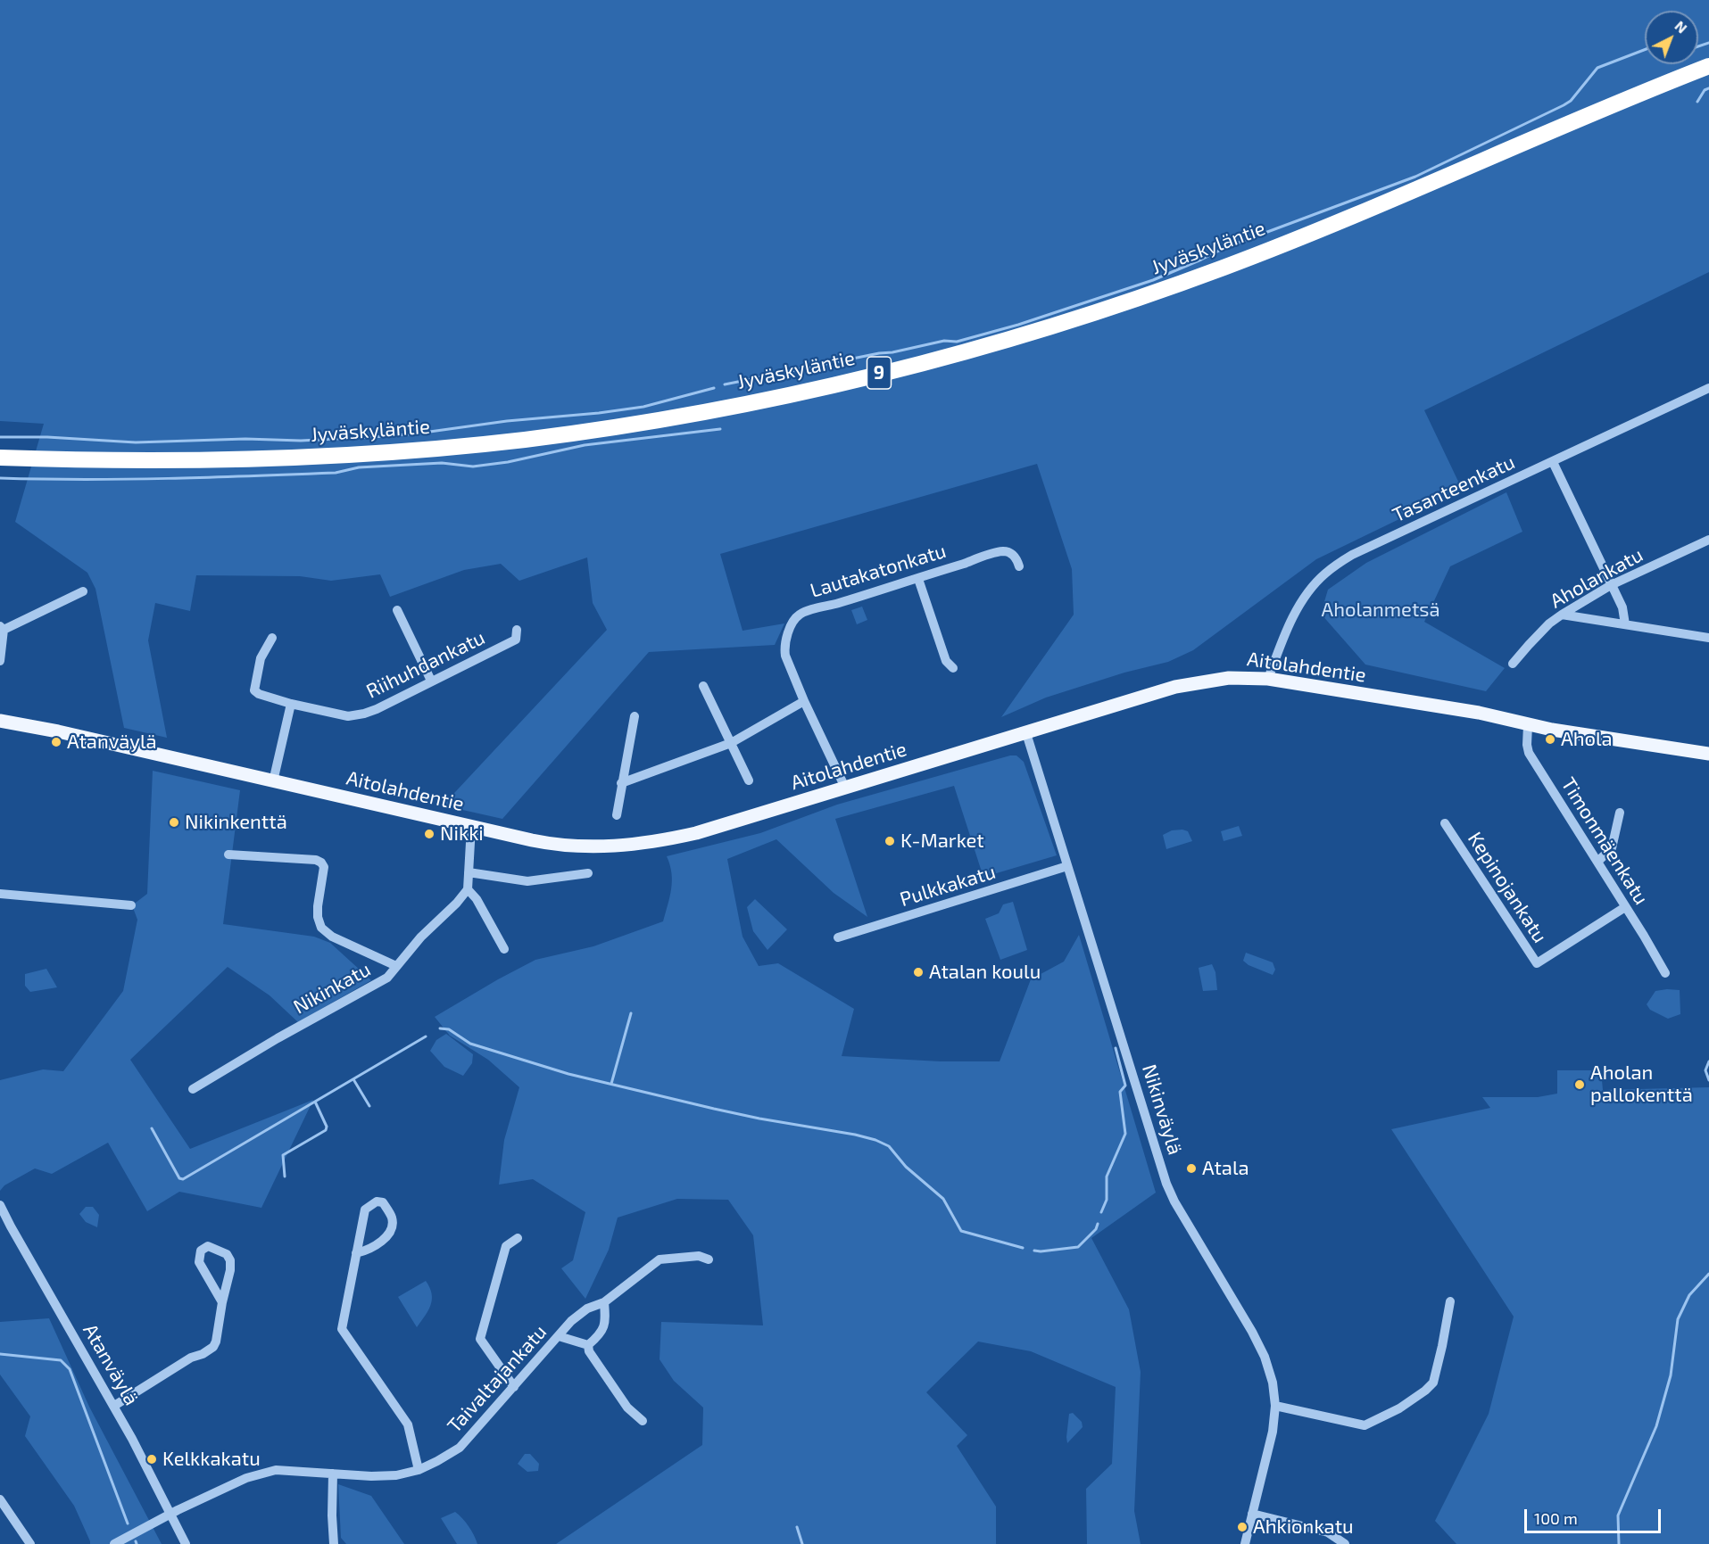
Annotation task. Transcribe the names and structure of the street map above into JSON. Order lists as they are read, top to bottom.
{
  "streets": {
    "highway": ["Jyväskyläntie", "9"],
    "main road": ["Aitolahdentie"],
    "street": [
      "Tasanteenkatu",
      "Lautakatonkatu",
      "Aholankatu",
      "Riihuhdankatu",
      "Timonmäenkatu",
      "Pulkkakatu",
      "Kepinojankatu",
      "Nikinkatu",
      "Nikinväylä",
      "Atanväylä",
      "Taivaltajankatu"
    ]
  },
  "crossings": [
    ["Tasanteenkatu", "Aitolahdentie"],
    ["Lautakatonkatu", "Aitolahdentie"],
    ["Aitolahdentie", "Timonmäenkatu"],
    ["Aitolahdentie", "Nikinväylä"],
    ["Timonmäenkatu", "Kepinojankatu"],
    ["Pulkkakatu", "Nikinväylä"],
    ["Atanväylä", "Taivaltajankatu"]
  ],
  "parks": ["Aholanmetsä"],
  "places": [
    "Ahola",
    "Atanväylä",
    "Nikinkenttä",
    "Nikki",
    "K-Market",
    "Atalan koulu",
    "Aholan pallokenttä",
    "Atala",
    "Kelkkakatu",
    "Ahkionkatu"
  ],
  "scale_bar": "100 m",
  "north": "top right"
}
